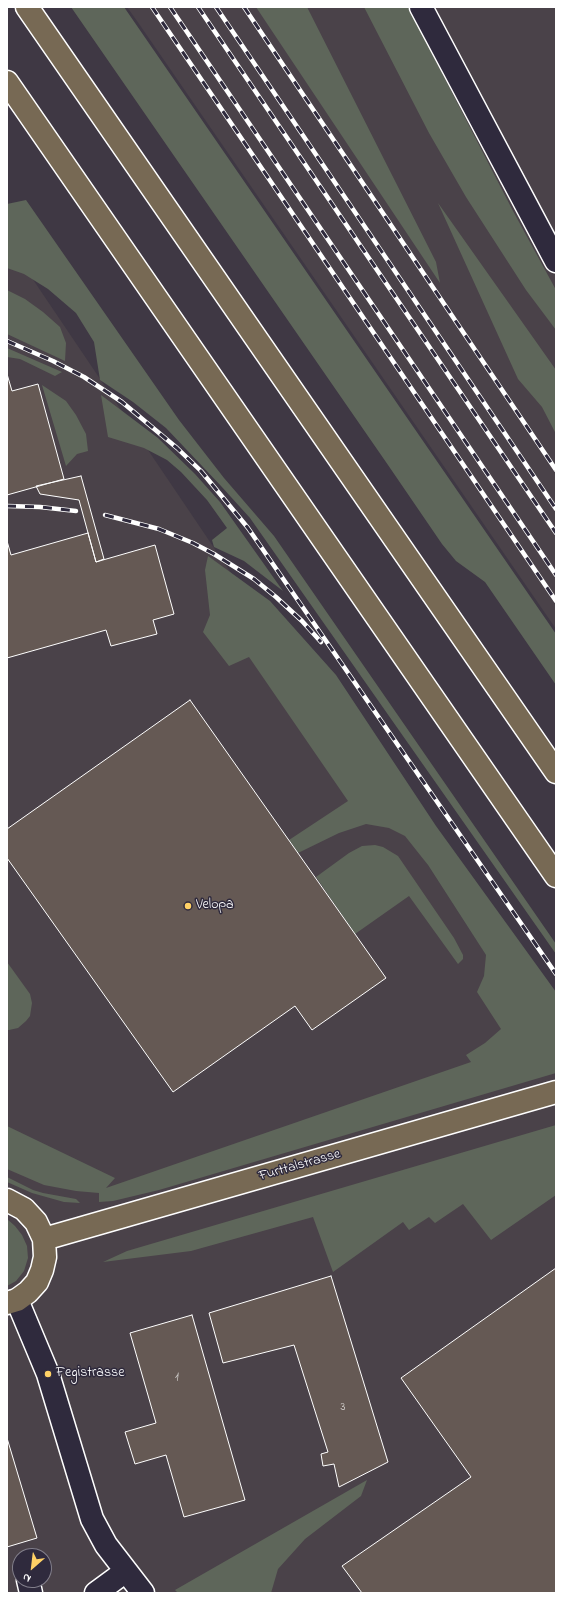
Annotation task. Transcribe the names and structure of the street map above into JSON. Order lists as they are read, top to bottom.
{
  "streets": {
    "main road": ["Furttalstrasse"]
  },
  "places": ["Velopa", "Fegistrasse"],
  "house_numbers": ["1", "3"],
  "north": "bottom left"
}
